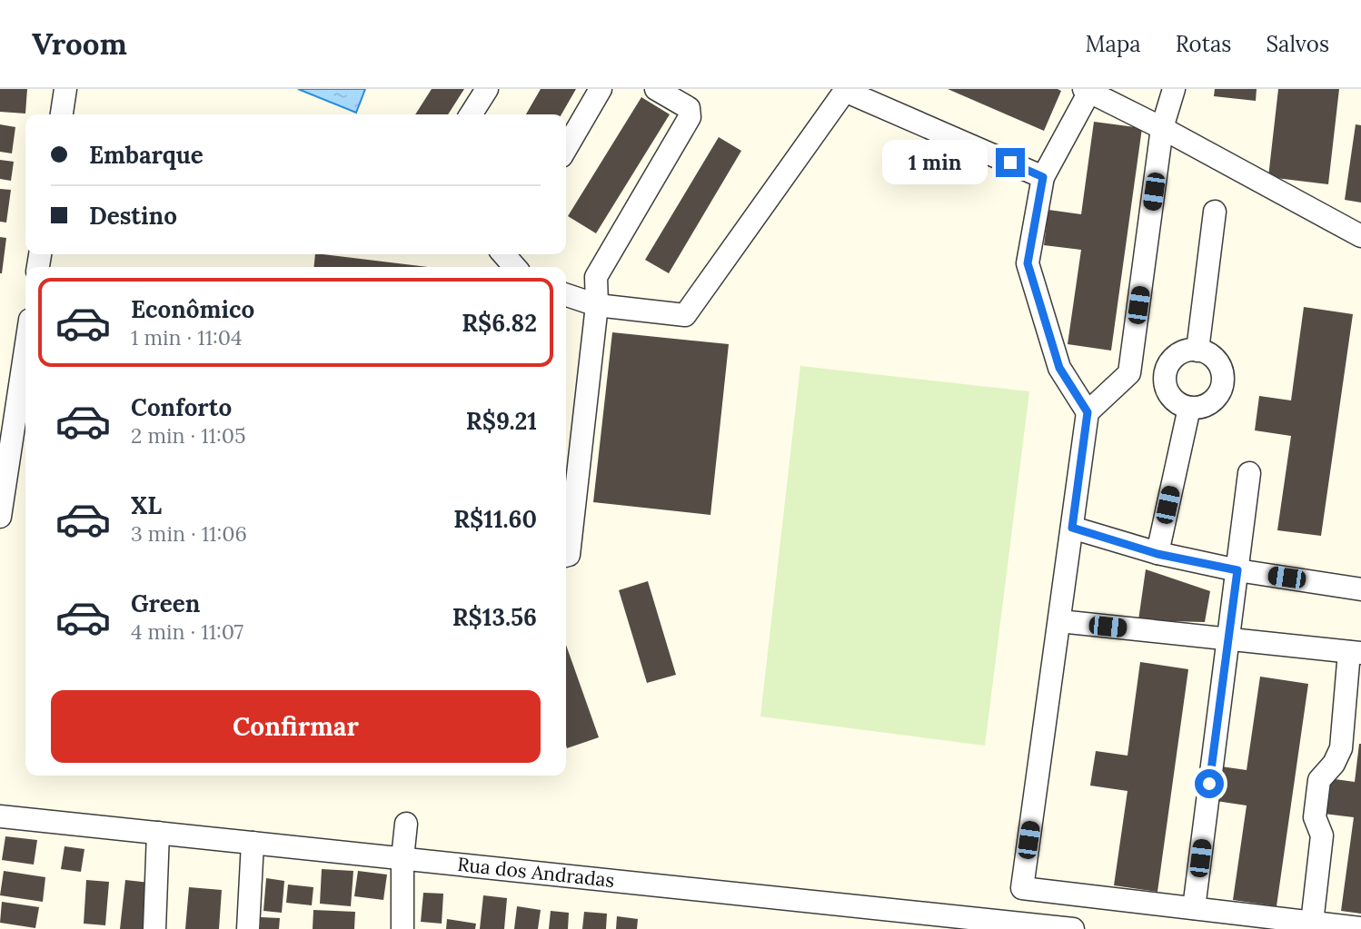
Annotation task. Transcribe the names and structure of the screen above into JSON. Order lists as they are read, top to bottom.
{
  "streets": {
    "street": ["Rua dos Andradas"]
  },
  "page": {
    "header": "Vroom",
    "nav": ["Mapa", "Rotas", "Salvos"],
    "banner": ["Embarque", "Destino"],
    "bubble": "1 min",
    "list": [
      {
        "name": "Econômico",
        "note": "1 min · 11:04",
        "value": "R$6.82"
      },
      {
        "name": "Conforto",
        "note": "2 min · 11:05",
        "value": "R$9.21"
      },
      {
        "name": "XL",
        "note": "3 min · 11:06",
        "value": "R$11.60"
      },
      {
        "name": "Green",
        "note": "4 min · 11:07",
        "value": "R$13.56"
      }
    ],
    "buttons": "Confirmar"
  }
}
